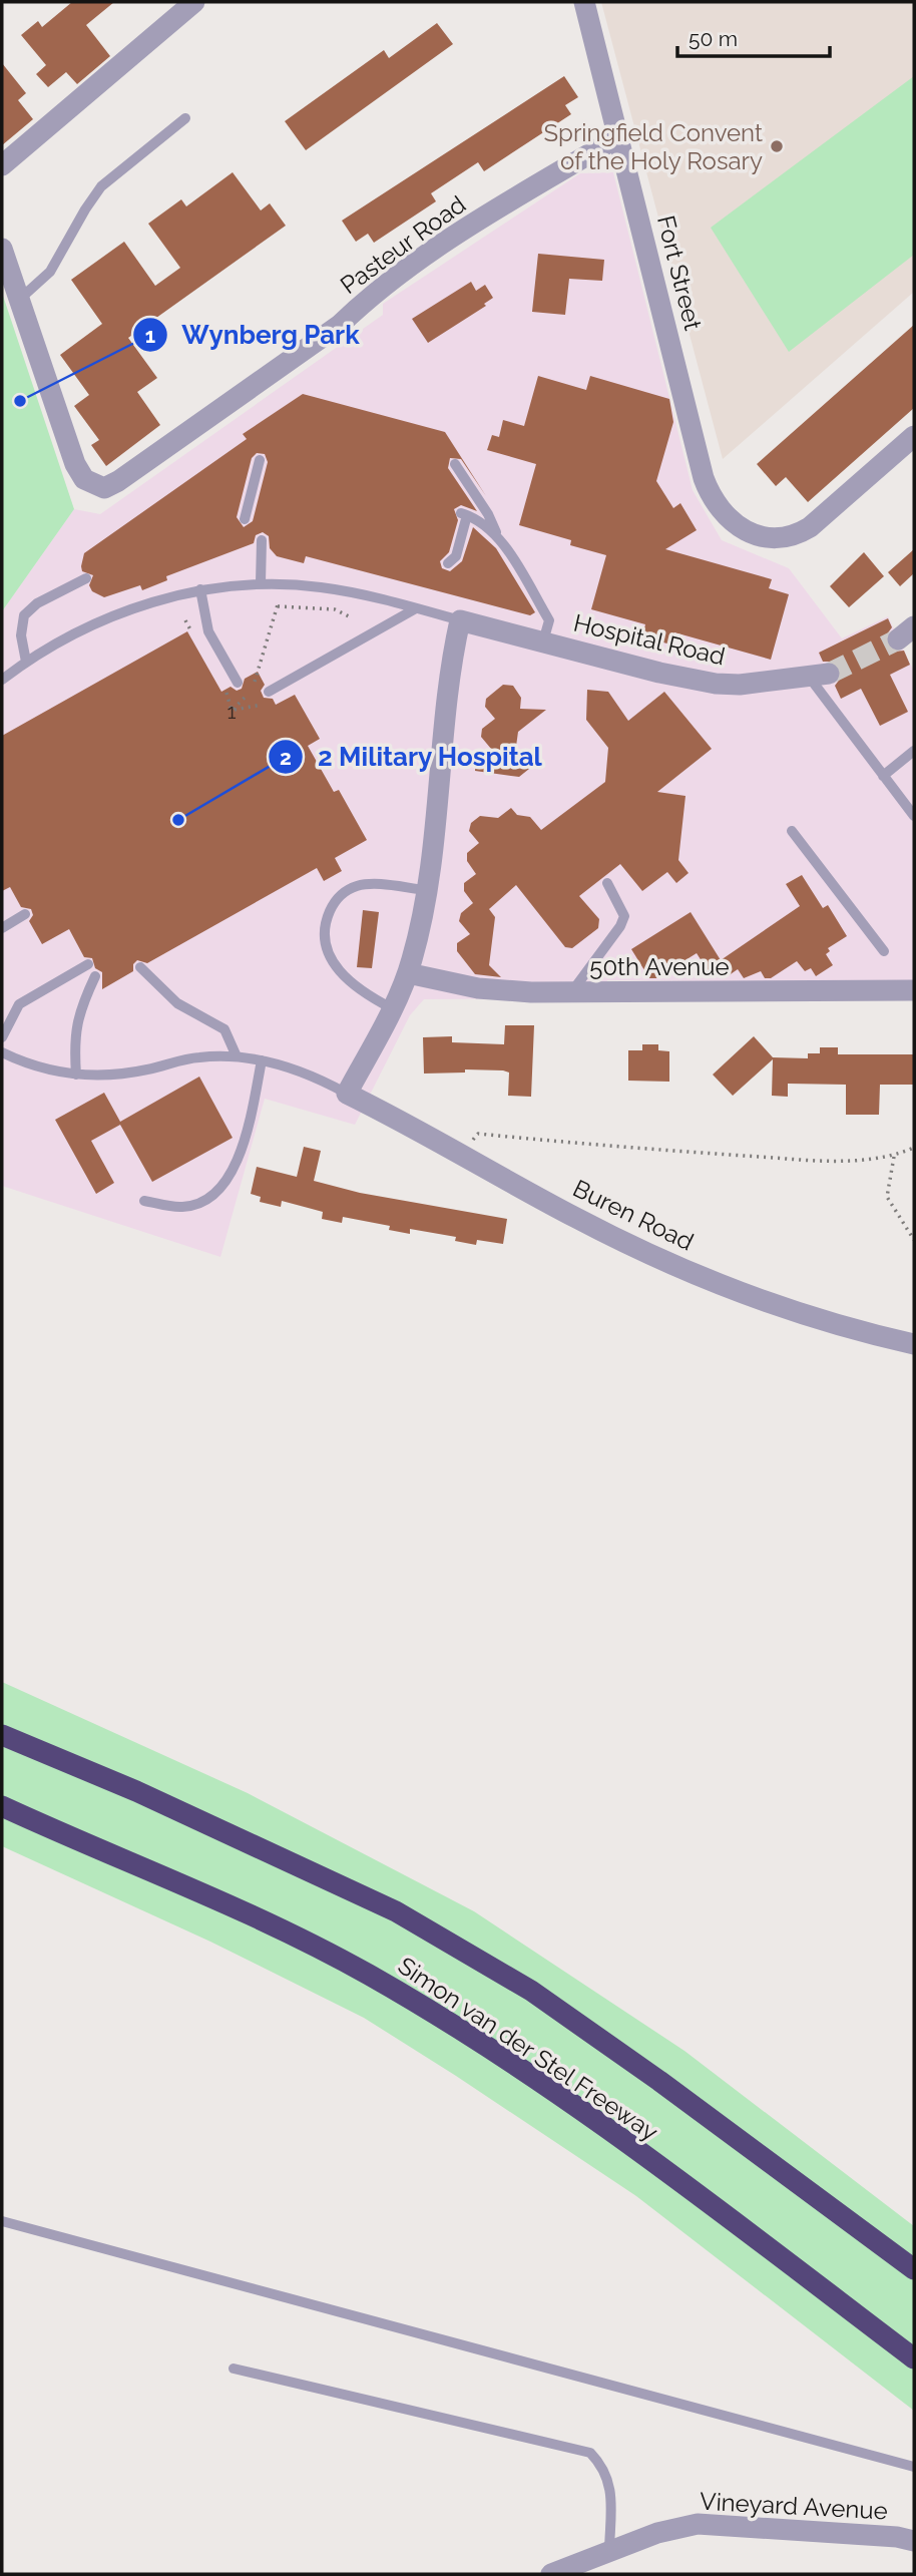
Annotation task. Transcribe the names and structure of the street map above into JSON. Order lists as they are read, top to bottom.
{
  "streets": {
    "highway": ["Simon van der Stel Freeway"],
    "street": [
      "Pasteur Road",
      "Fort Street",
      "Hospital Road",
      "50th Avenue",
      "Buren Road",
      "Vineyard Avenue"
    ]
  },
  "crossings": [
    ["Pasteur Road", "Fort Street"]
  ],
  "places": ["Springfield Convent of the Holy Rosary", "Wynberg Park", "2 Military Hospital"],
  "house_numbers": ["1"],
  "scale_bar": "50 m"
}
